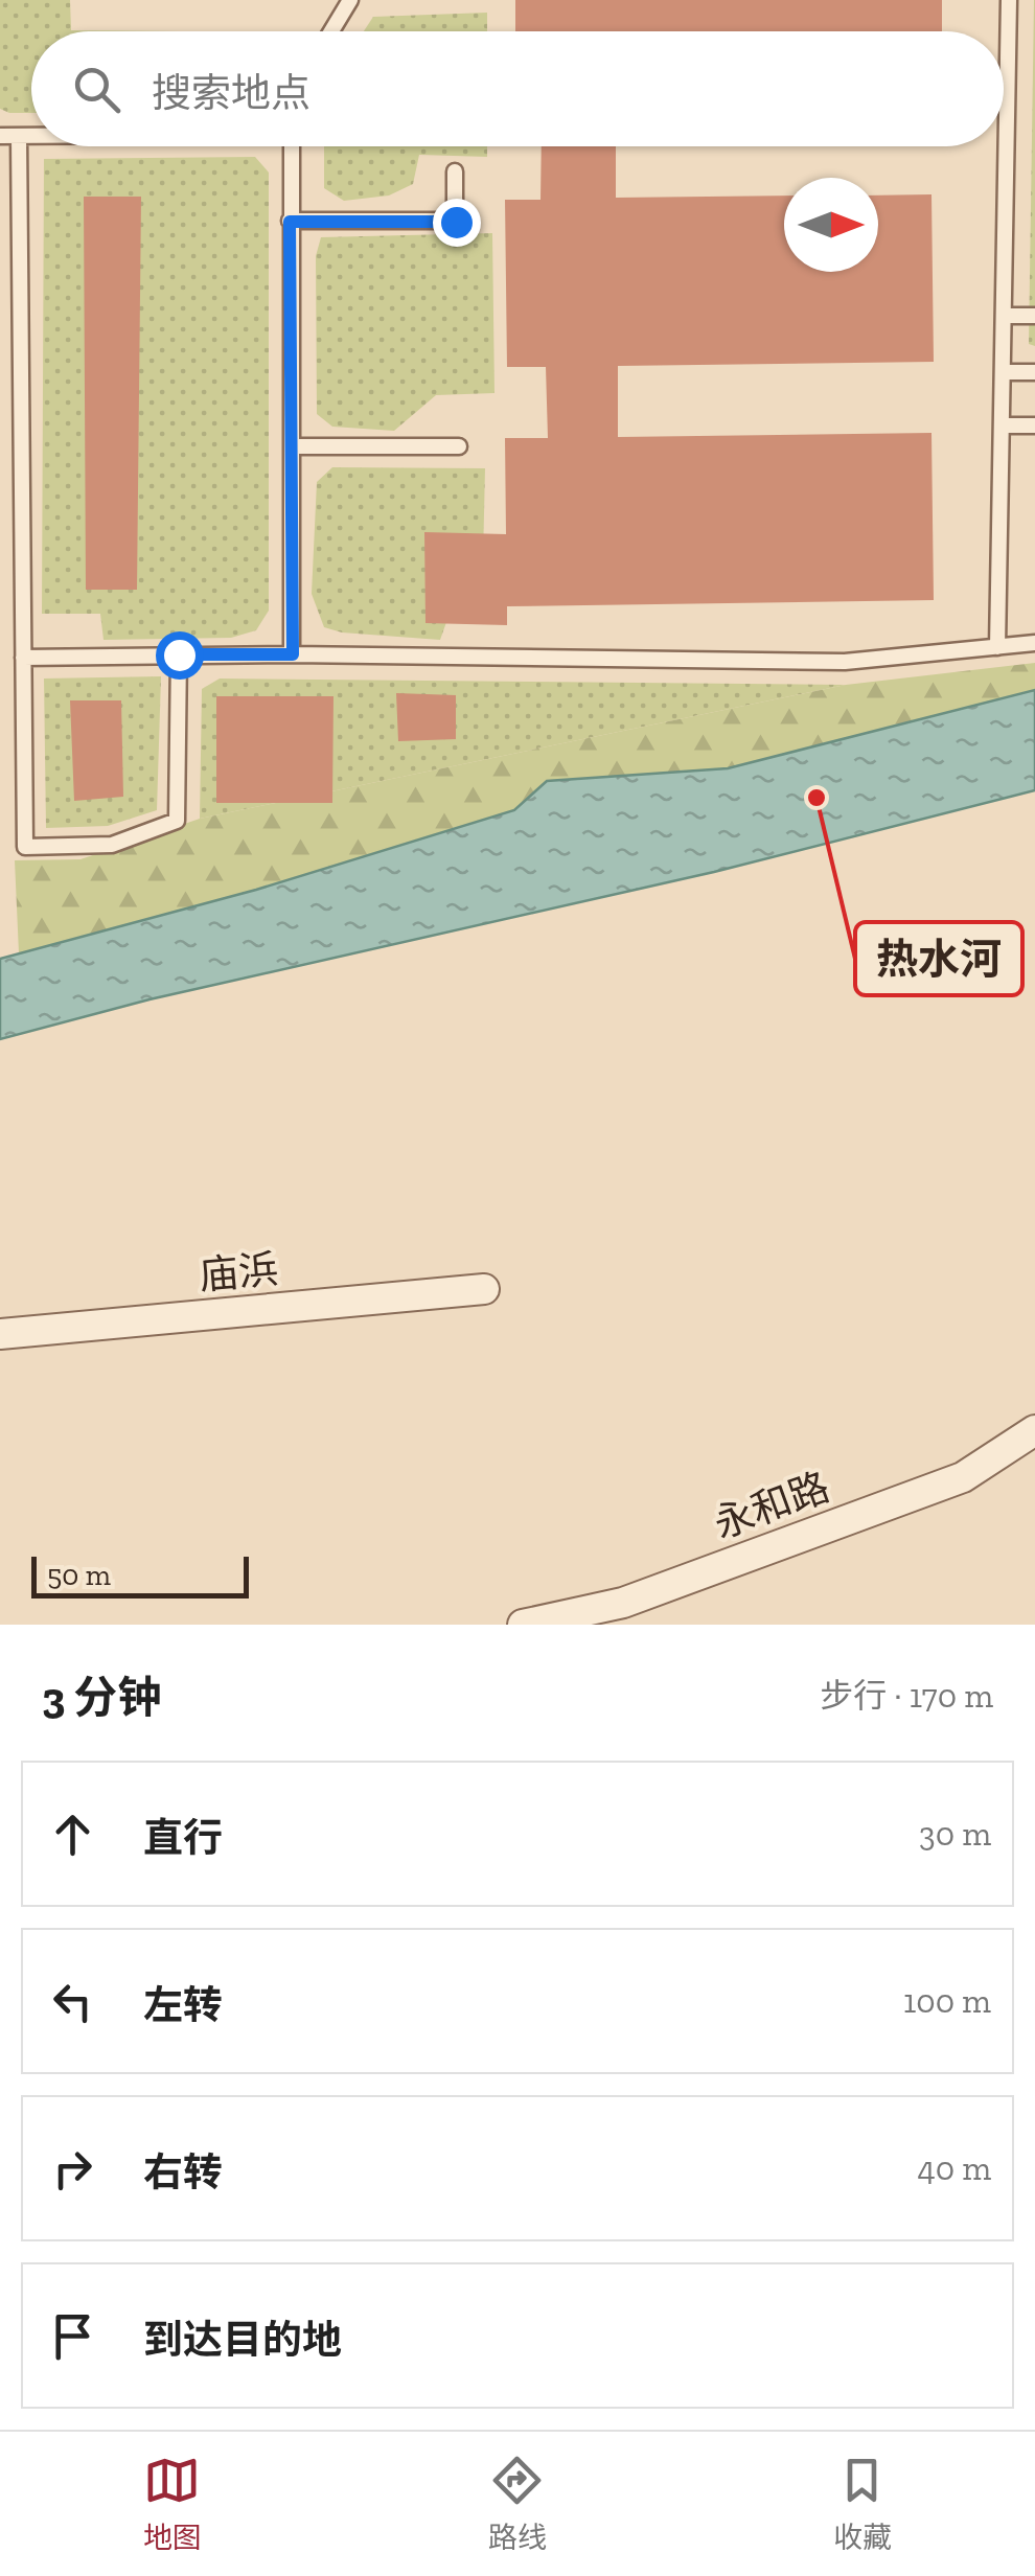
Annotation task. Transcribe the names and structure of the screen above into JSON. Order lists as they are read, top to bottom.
{
  "streets": {
    "street": ["庙浜", "永和路"]
  },
  "places": ["热水河"],
  "scale_bar": "50 m",
  "north": "right",
  "page": {
    "search": "搜索地点",
    "scale": "50 m",
    "heading": ["3 分钟", "步行 · 170 m"],
    "list": [
      ["直行", "30 m"],
      ["左转", "100 m"],
      ["右转", "40 m"],
      "到达目的地"
    ],
    "nav": ["地图", "路线", "收藏"]
  }
}
